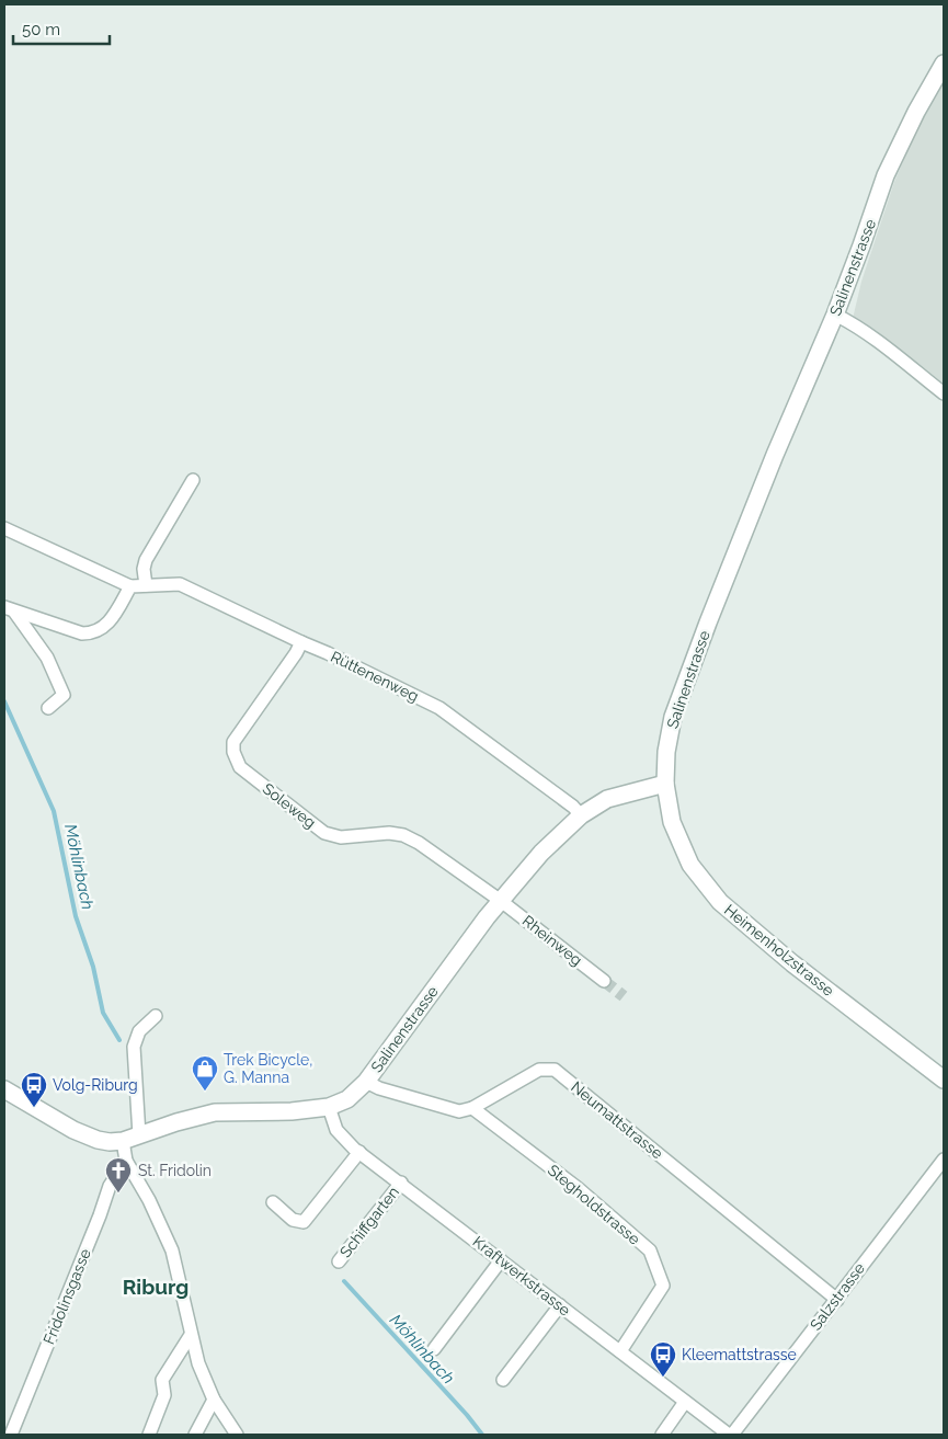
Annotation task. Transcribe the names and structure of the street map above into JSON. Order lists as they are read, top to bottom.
{
  "streets": {
    "street": [
      "Salinenstrasse",
      "Rüttenenweg",
      "Soleweg",
      "Rheinweg",
      "Heimenholzstrasse",
      "Neumattstrasse",
      "Stegholdstrasse",
      "Schiffgarten",
      "Kraftwerkstrasse",
      "Fridolinsgasse",
      "Salzstrasse"
    ]
  },
  "crossings": [
    ["Salinenstrasse", "Rüttenenweg"],
    ["Salinenstrasse", "Soleweg"],
    ["Salinenstrasse", "Rheinweg"],
    ["Salinenstrasse", "Heimenholzstrasse"],
    ["Salinenstrasse", "Neumattstrasse"],
    ["Salinenstrasse", "Kraftwerkstrasse"],
    ["Rüttenenweg", "Soleweg"],
    ["Soleweg", "Rheinweg"],
    ["Neumattstrasse", "Stegholdstrasse"],
    ["Neumattstrasse", "Salzstrasse"],
    ["Stegholdstrasse", "Kraftwerkstrasse"],
    ["Schiffgarten", "Kraftwerkstrasse"],
    ["Kraftwerkstrasse", "Salzstrasse"]
  ],
  "districts": ["Riburg"],
  "water": ["Möhlinbach"],
  "places": {
    "shop": ["Trek Bicycle, G. Manna"],
    "bus stop": ["Volg-Riburg", "Kleemattstrasse"],
    "church": ["St. Fridolin"]
  },
  "scale_bar": "50 m"
}
